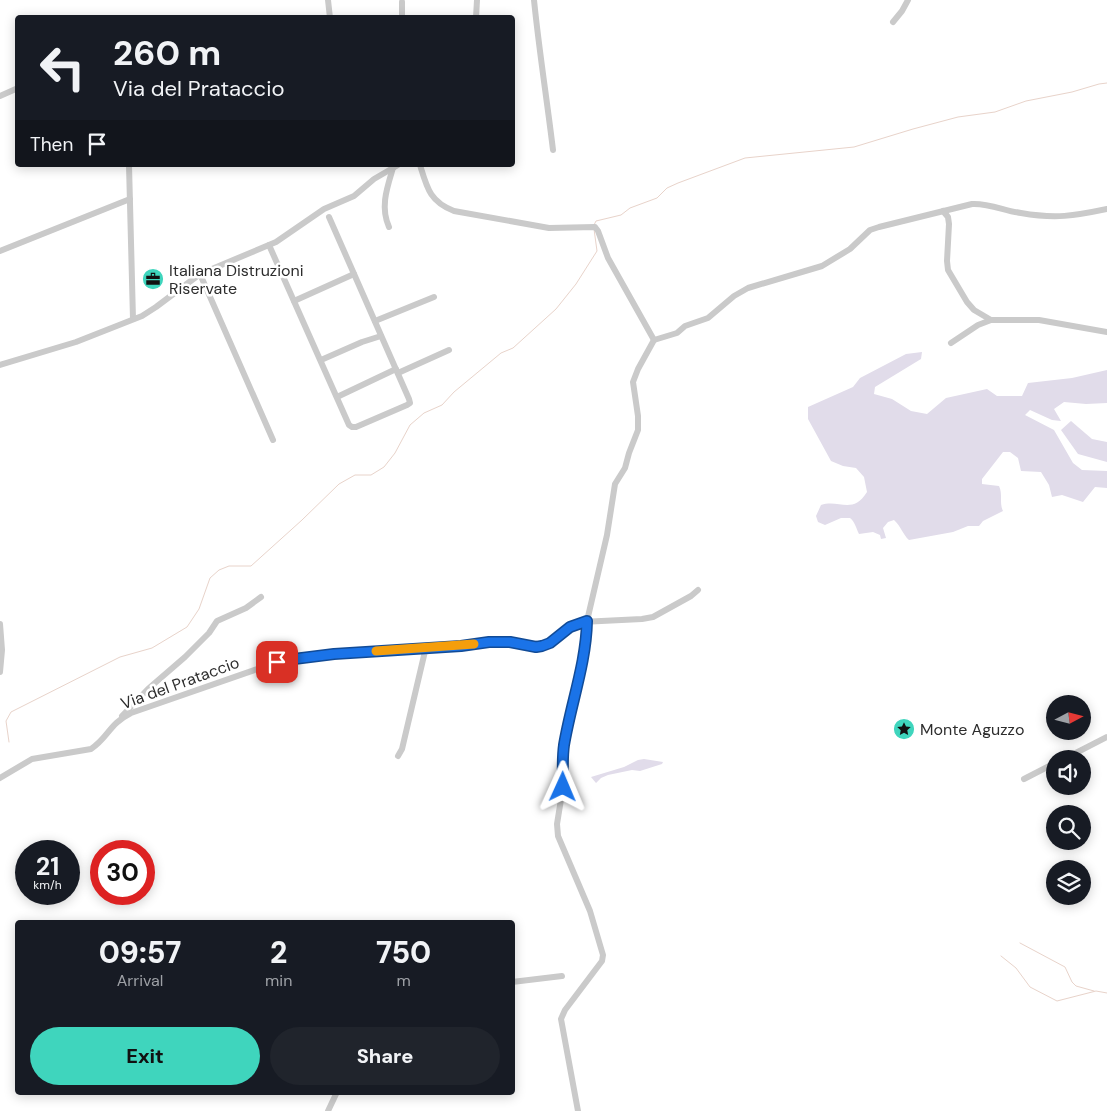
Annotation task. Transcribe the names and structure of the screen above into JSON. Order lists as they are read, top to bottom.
{
  "streets": {
    "street": ["Via del Prataccio"]
  },
  "places": {
    "office": ["Italiana Distruzioni Riservate"],
    "place": ["Monte Aguzzo"]
  },
  "north": "right",
  "page": {
    "turn": ["260 m", "Via del Prataccio"],
    "then": "Then",
    "speed": "21 km/h",
    "limit": "30",
    "eta": [
      "09:57",
      "Arrival",
      "2",
      "min",
      "750",
      "m"
    ],
    "buttons": ["Exit", "Share"]
  }
}
